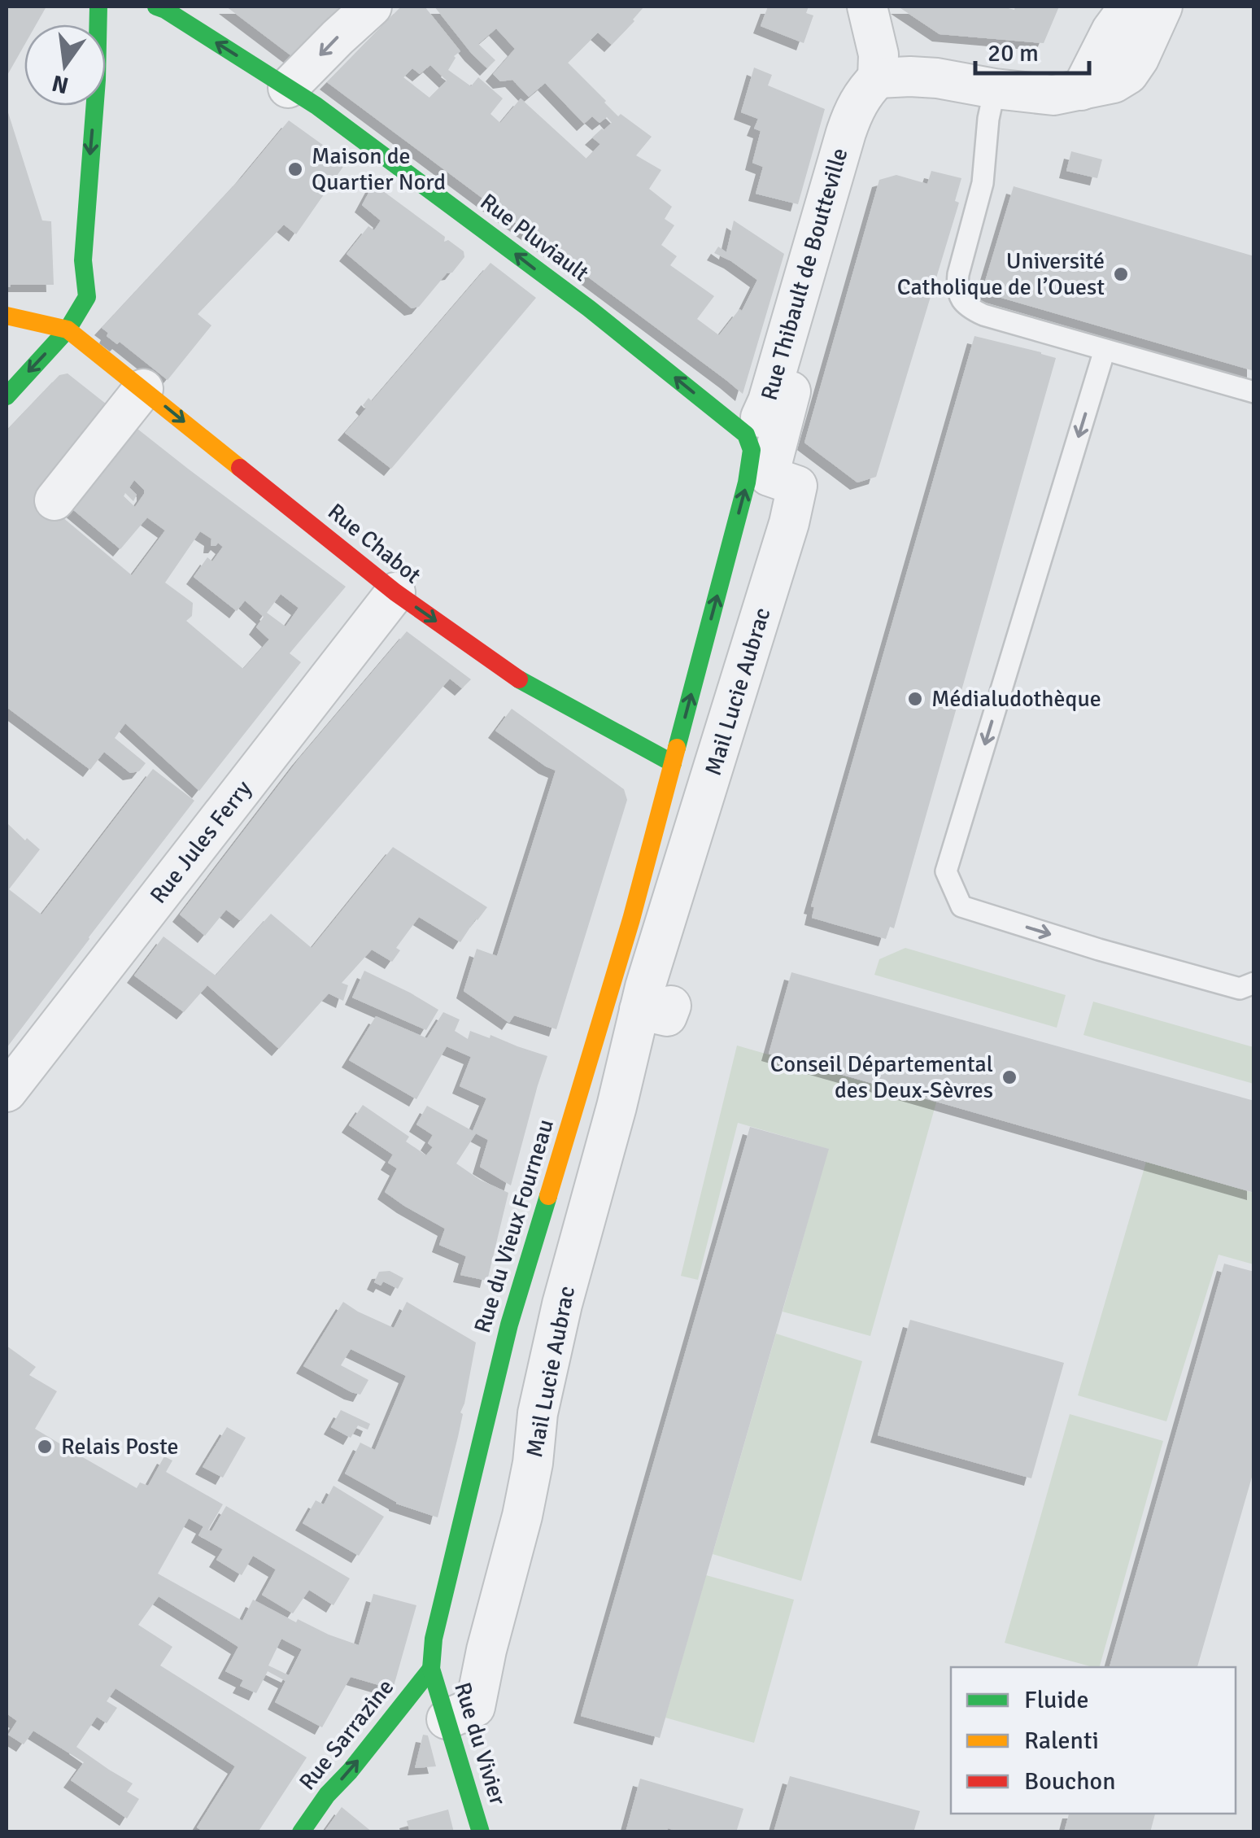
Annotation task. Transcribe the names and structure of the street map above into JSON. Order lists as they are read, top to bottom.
{
  "streets": {
    "main road": [
      "Rue Pluviault",
      "Rue Chabot",
      "Rue du Vieux Fourneau",
      "Rue Sarrazine",
      "Rue du Vivier"
    ],
    "street": ["Rue Thibault de Boutteville", "Mail Lucie Aubrac", "Rue Jules Ferry"]
  },
  "crossings": [
    ["Rue Pluviault", "Rue Thibault de Boutteville"],
    ["Rue Chabot", "Rue Jules Ferry"],
    ["Rue Chabot", "Rue du Vieux Fourneau"],
    ["Mail Lucie Aubrac", "Rue du Vivier"],
    ["Rue du Vieux Fourneau", "Rue Sarrazine"],
    ["Rue du Vieux Fourneau", "Rue du Vivier"],
    ["Rue Sarrazine", "Rue du Vivier"]
  ],
  "one_way": ["Rue Pluviault", "Rue Chabot", "Rue Sarrazine"],
  "places": [
    "Maison de Quartier Nord",
    "Université Catholique de l’Ouest",
    "Médialudothèque",
    "Conseil Départemental des Deux-Sèvres",
    "Relais Poste"
  ],
  "legend": ["Fluide", "Ralenti", "Bouchon"],
  "scale_bar": "20 m",
  "north": "bottom"
}
